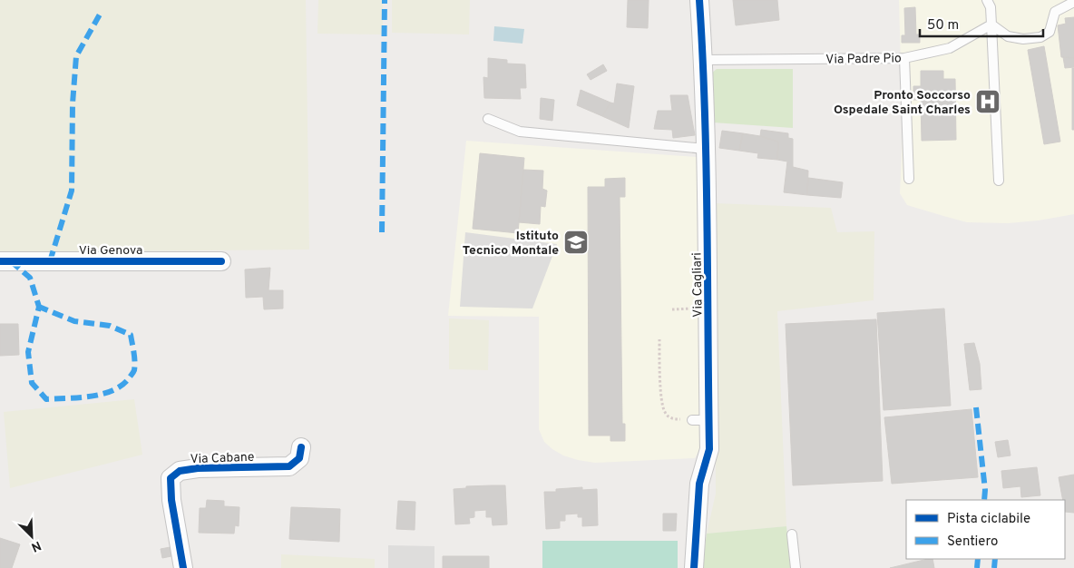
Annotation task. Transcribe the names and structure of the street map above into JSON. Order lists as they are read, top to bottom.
{
  "streets": {
    "street": ["Via Genova", "Via Cagliari", "Via Cabane"],
    "lane": ["Via Padre Pio"]
  },
  "crossings": [
    ["Via Padre Pio", "Via Cagliari"]
  ],
  "places": {
    "hospital": ["Pronto Soccorso Ospedale Saint Charles"],
    "school or university": ["Istituto Tecnico Montale"]
  },
  "legend": ["Pista ciclabile", "Sentiero"],
  "scale_bar": "50 m",
  "north": "bottom right"
}
